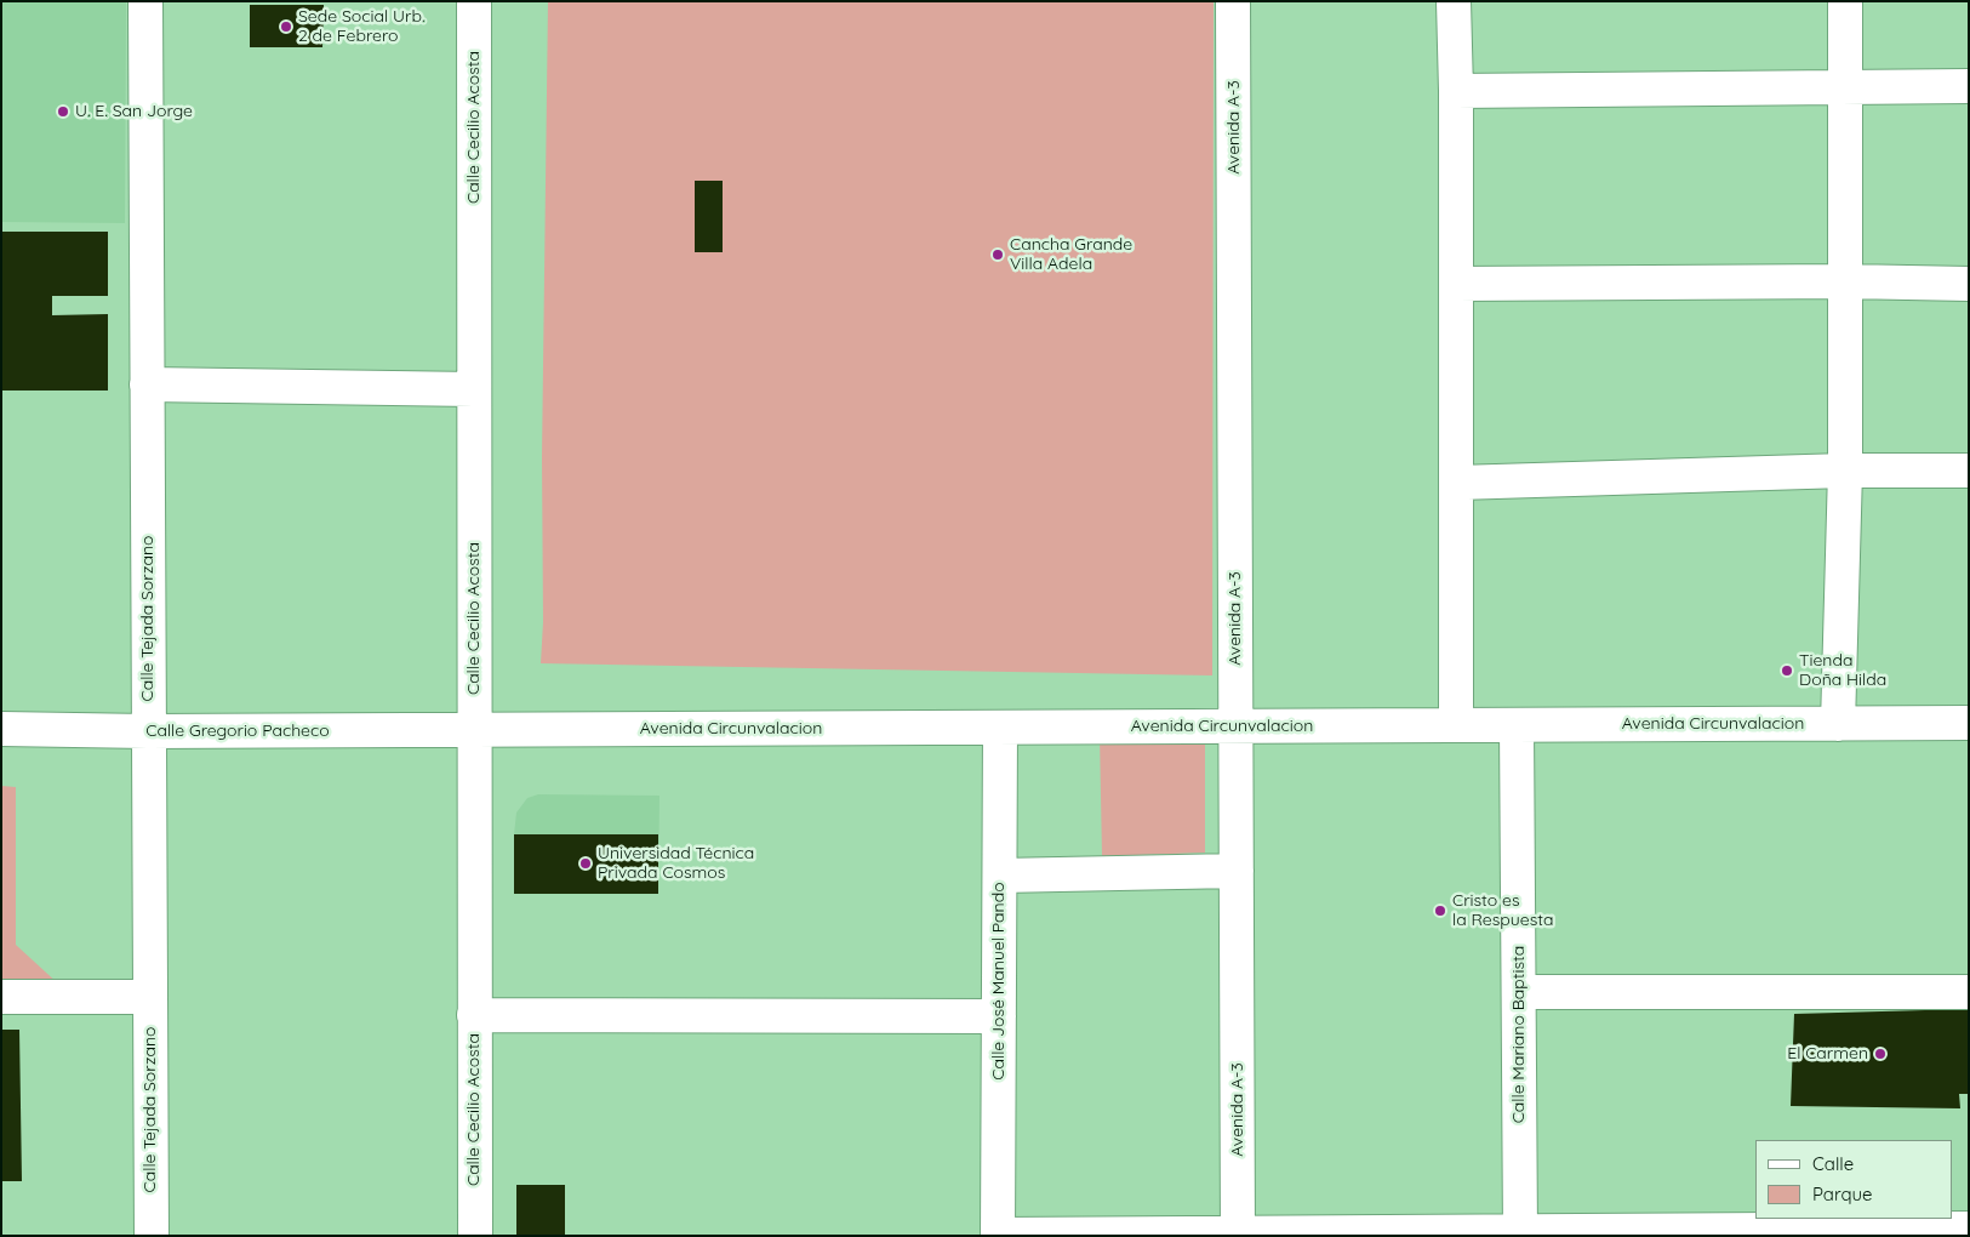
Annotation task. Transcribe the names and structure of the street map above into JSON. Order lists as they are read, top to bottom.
{
  "streets": {
    "street": [
      "Calle Cecilio Acosta",
      "Avenida A-3",
      "Calle Tejada Sorzano",
      "Avenida Circunvalacion",
      "Calle Gregorio Pacheco",
      "Calle José Manuel Pando",
      "Calle Mariano Baptista"
    ]
  },
  "crossings": [
    ["Calle Cecilio Acosta", "Avenida Circunvalacion"],
    ["Calle Cecilio Acosta", "Calle Gregorio Pacheco"],
    ["Avenida A-3", "Avenida Circunvalacion"],
    ["Calle Tejada Sorzano", "Calle Gregorio Pacheco"],
    ["Avenida Circunvalacion", "Calle Gregorio Pacheco"],
    ["Avenida Circunvalacion", "Calle José Manuel Pando"],
    ["Avenida Circunvalacion", "Calle Mariano Baptista"]
  ],
  "places": [
    "Sede Social Urb. 2 de Febrero",
    "U. E. San Jorge",
    "Cancha Grande Villa Adela",
    "Tienda Doña Hilda",
    "Universidad Técnica Privada Cosmos",
    "Cristo es la Respuesta",
    "El Carmen"
  ],
  "legend": ["Calle", "Parque"]
}
